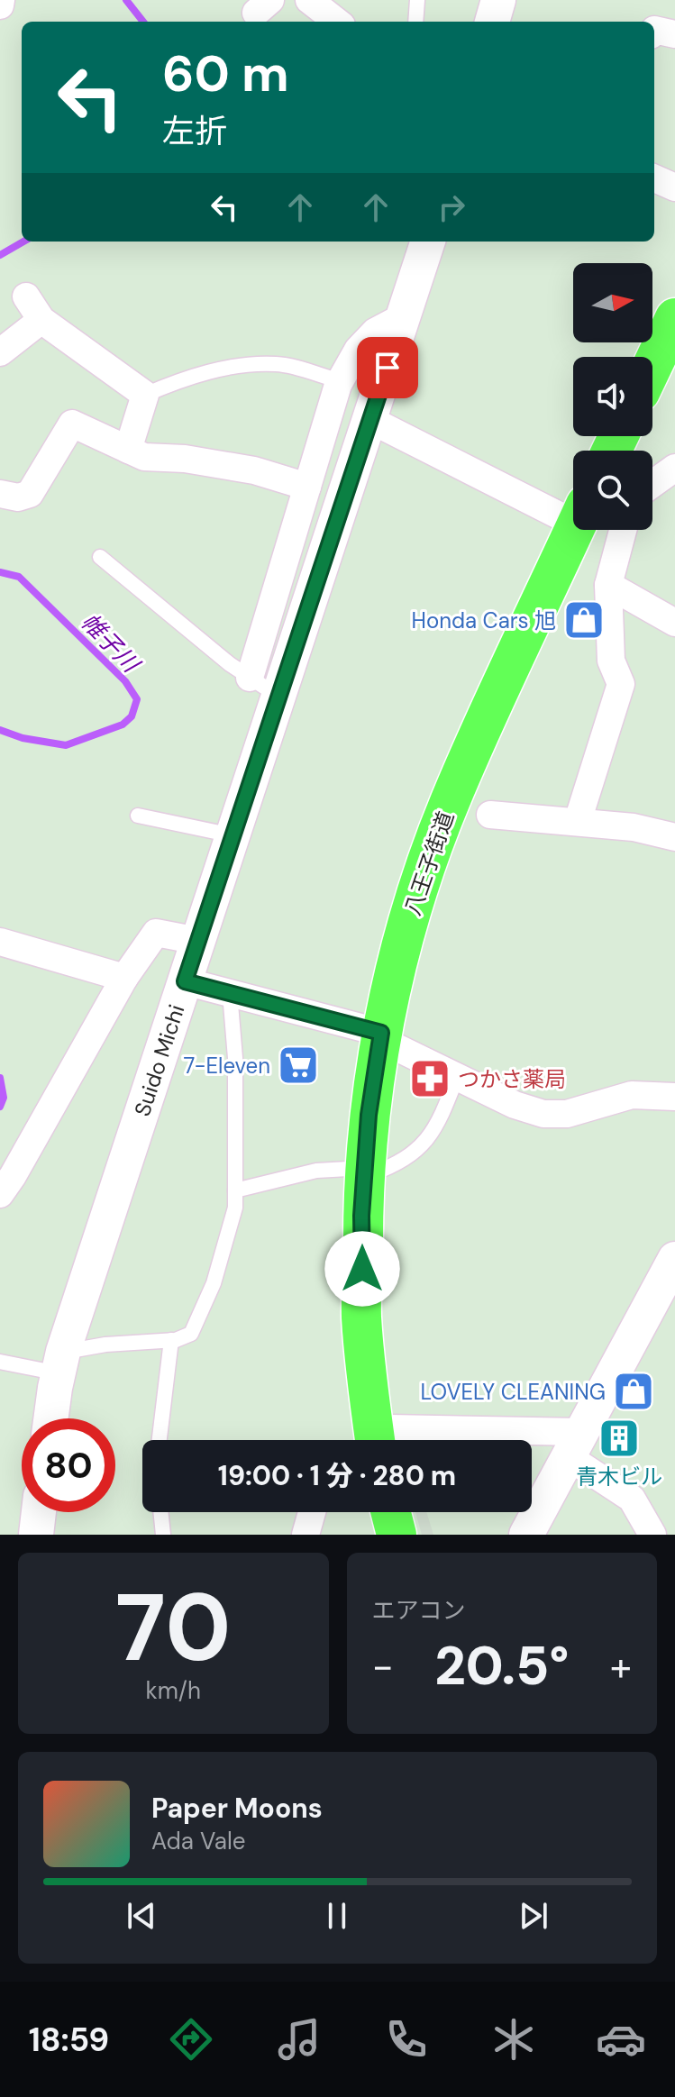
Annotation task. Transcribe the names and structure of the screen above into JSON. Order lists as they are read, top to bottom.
{
  "streets": {
    "highway": ["八王子街道"],
    "street": ["Suido Michi"]
  },
  "water": ["帷子川"],
  "places": {
    "shop": ["Honda Cars 旭", "LOVELY CLEANING"],
    "supermarket": ["7-Eleven"],
    "pharmacy": ["つかさ薬局"],
    "building": ["青木ビル"]
  },
  "north": "right",
  "page": {
    "turn": ["60 m", "左折"],
    "limit": "80",
    "trip": "19:00 · 1 分 · 280 m",
    "tile": [
      ["70", "km/h"],
      "エアコン"
    ],
    "heat": ["−", "20.5°", "+"],
    "song": ["Paper Moons", "Ada Vale"],
    "tabs": "18:59"
  }
}
